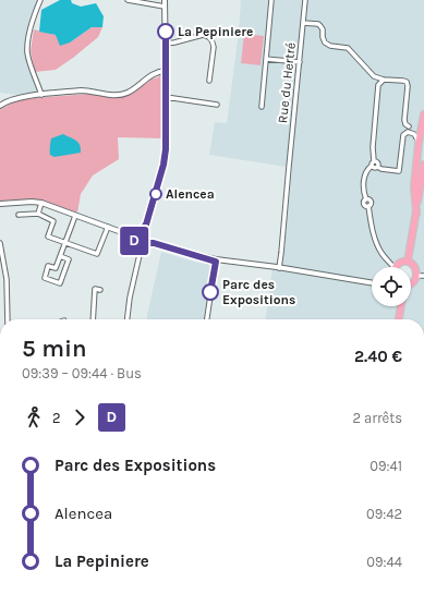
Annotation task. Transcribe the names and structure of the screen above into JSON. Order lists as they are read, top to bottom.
{
  "streets": {
    "street": ["Rue du Hertré"]
  },
  "places": ["La Pepiniere", "Alencea", "Parc des Expositions"],
  "lines": ["bus line D"],
  "page": {
    "on_map": "D",
    "heading": ["5 min", "09:39 – 09:44 · Bus", "2.40 €"],
    "legs": ["2", "D", "2 arrêts"],
    "list": [
      {
        "name": "Parc des Expositions",
        "value": "09:41"
      },
      {
        "name": "Alencea",
        "value": "09:42"
      },
      {
        "name": "La Pepiniere",
        "value": "09:44"
      }
    ]
  }
}
